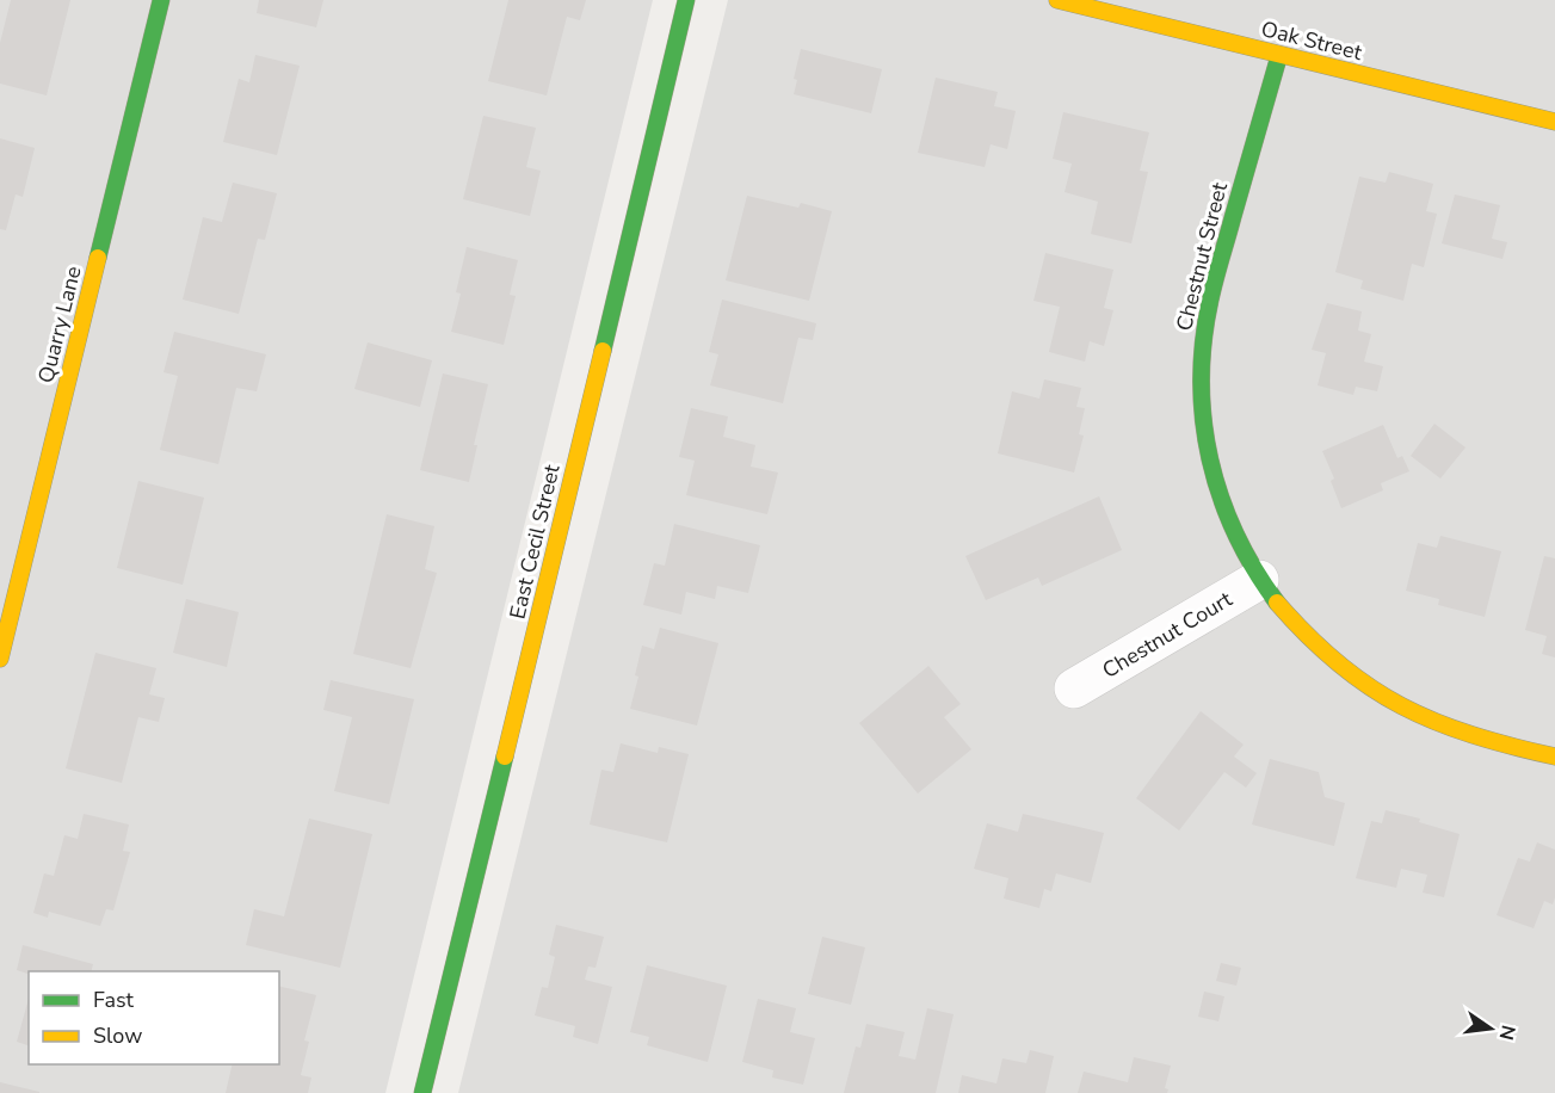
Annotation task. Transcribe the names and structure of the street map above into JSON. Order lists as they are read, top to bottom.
{
  "streets": {
    "street": [
      "Oak Street",
      "Chestnut Street",
      "Quarry Lane",
      "East Cecil Street",
      "Chestnut Court"
    ]
  },
  "crossings": [
    ["Oak Street", "Chestnut Street"],
    ["Chestnut Street", "Chestnut Court"]
  ],
  "legend": ["Fast", "Slow"],
  "north": "right"
}
